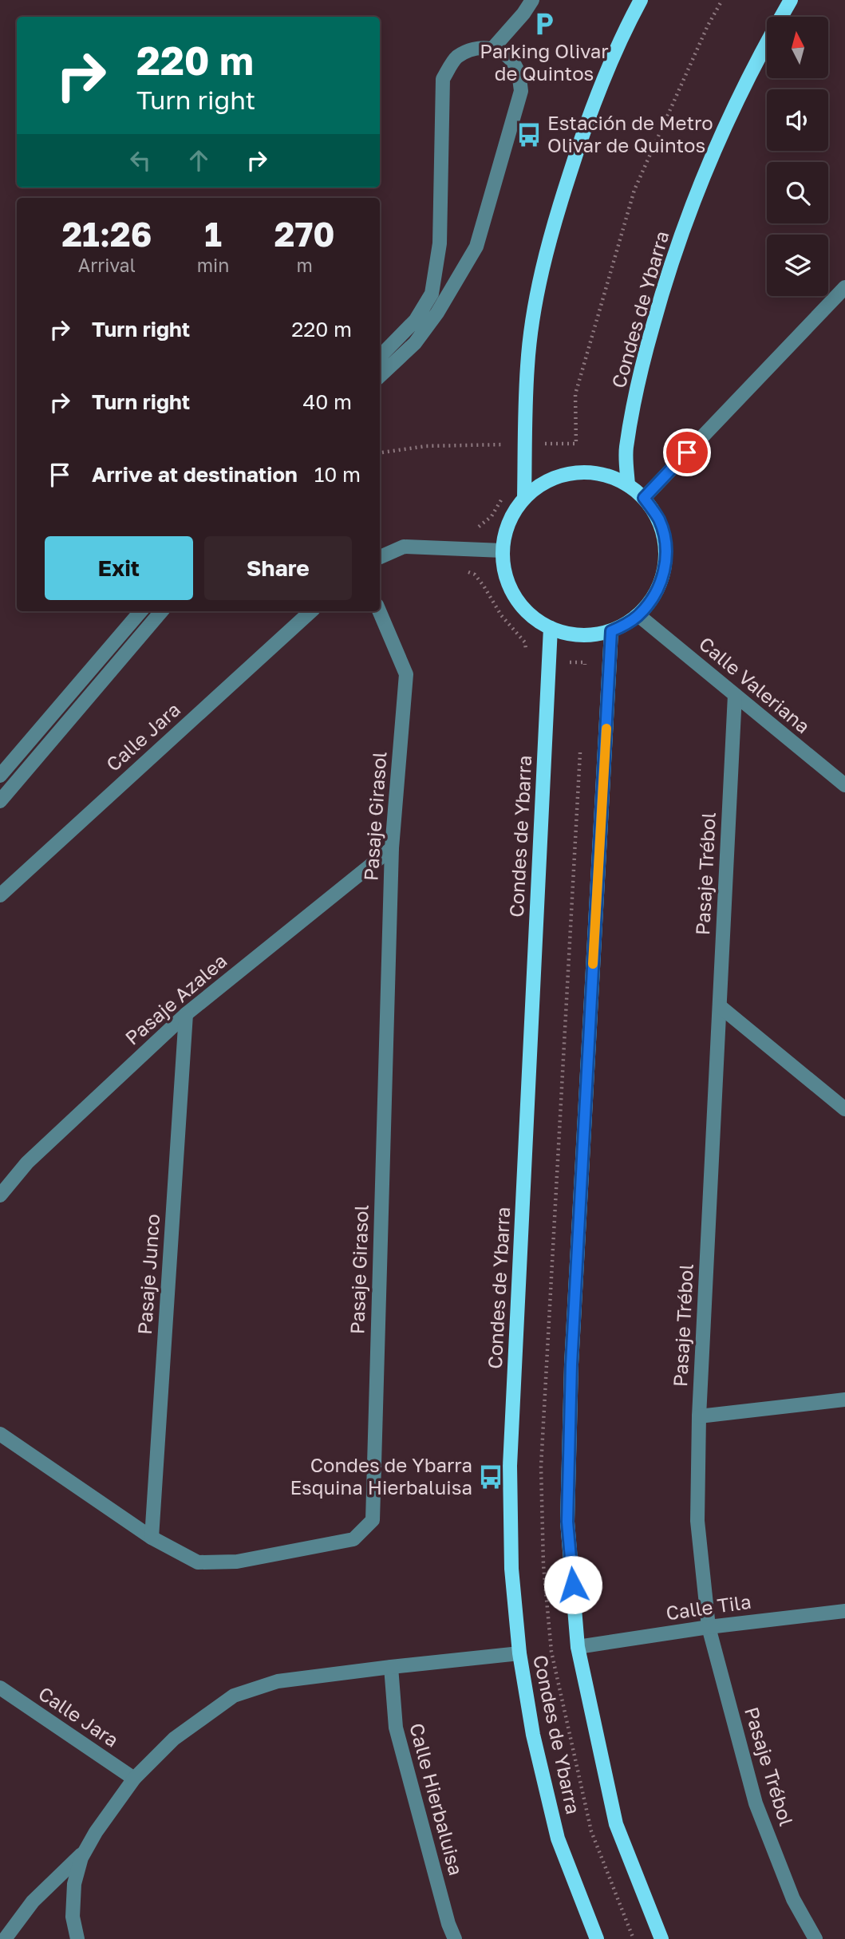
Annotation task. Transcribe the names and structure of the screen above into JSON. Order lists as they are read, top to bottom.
{
  "streets": {
    "main road": ["Condes de Ybarra"],
    "street": [
      "Calle Valeriana",
      "Calle Jara",
      "Pasaje Girasol",
      "Pasaje Trébol",
      "Pasaje Azalea",
      "Pasaje Junco",
      "Calle Tila",
      "Calle Hierbaluisa"
    ]
  },
  "crossings": [
    ["Condes de Ybarra", "Calle Valeriana"],
    ["Condes de Ybarra", "Calle Tila"],
    ["Calle Valeriana", "Pasaje Trébol"],
    ["Pasaje Girasol", "Pasaje Azalea"],
    ["Pasaje Girasol", "Pasaje Junco"],
    ["Pasaje Trébol", "Calle Tila"],
    ["Pasaje Azalea", "Pasaje Junco"]
  ],
  "places": {
    "parking": ["Parking Olivar de Quintos"],
    "bus stop": ["Estación de Metro Olivar de Quintos", "Condes de Ybarra Esquina Hierbaluisa"]
  },
  "north": "top",
  "page": {
    "turn": ["220 m", "Turn right"],
    "eta": [
      "21:26",
      "Arrival",
      "1",
      "min",
      "270",
      "m"
    ],
    "list": [
      {
        "name": "Turn right",
        "value": "220 m"
      },
      {
        "name": "Turn right",
        "value": "40 m"
      },
      {
        "name": "Arrive at destination",
        "value": "10 m"
      }
    ],
    "buttons": ["Exit", "Share"]
  }
}
